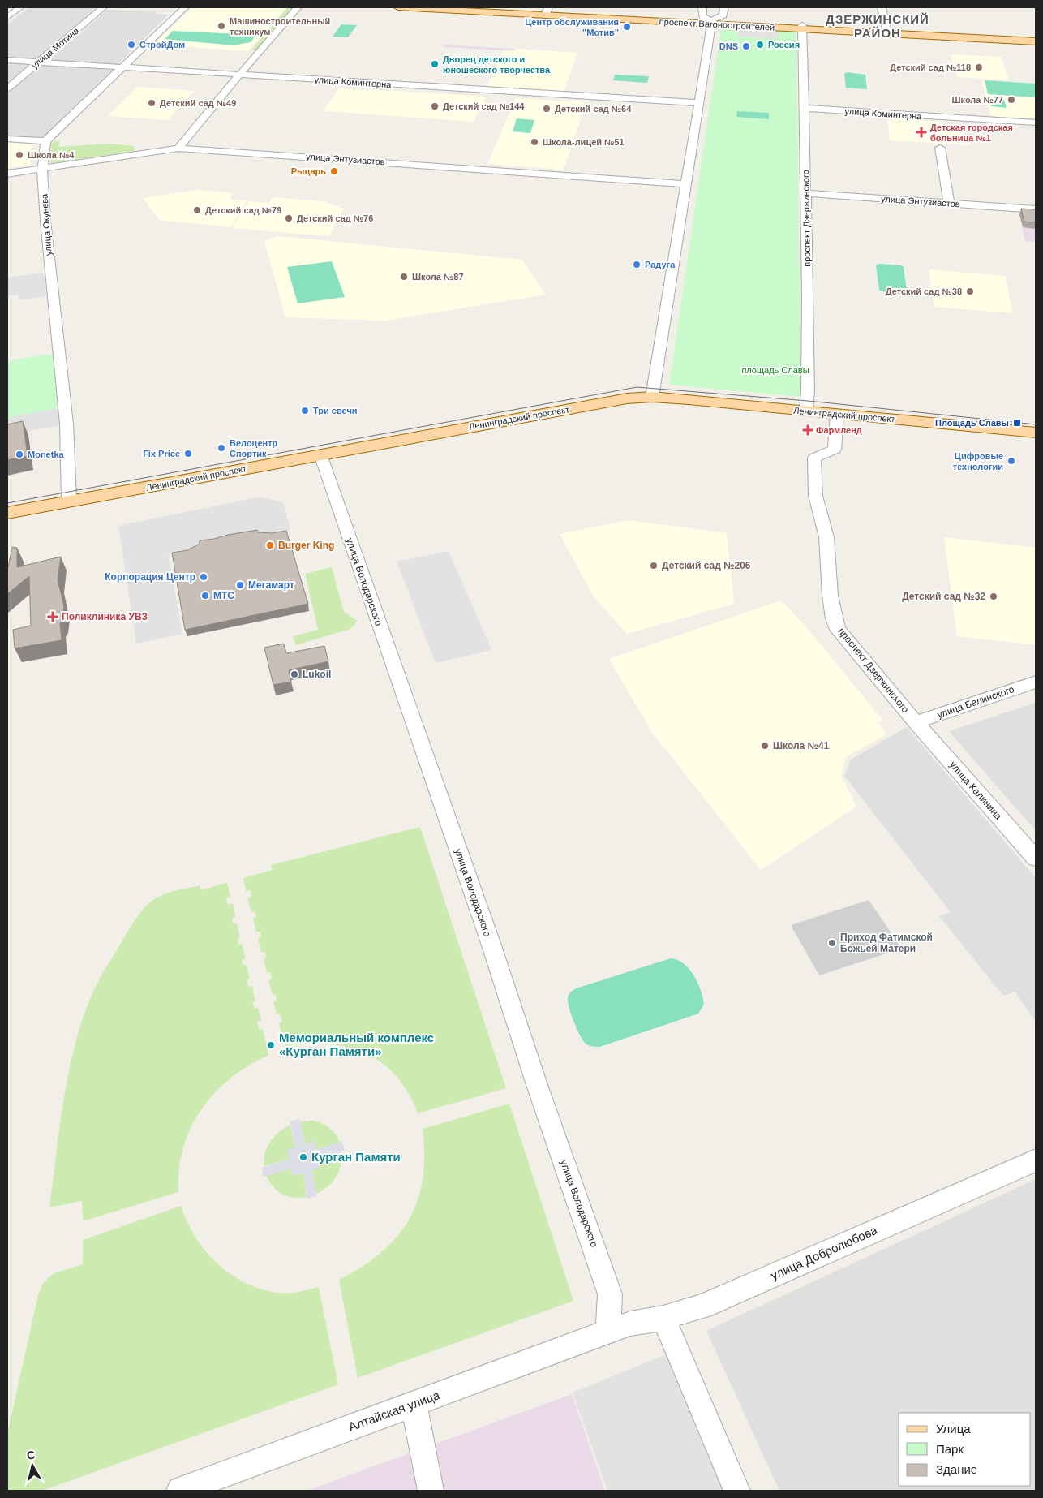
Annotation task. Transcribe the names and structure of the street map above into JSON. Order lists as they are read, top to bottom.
{
  "streets": {
    "main road": ["проспект Вагоностроителей", "Ленинградский проспект"],
    "street": [
      "улица Мотина",
      "улица Коминтерна",
      "улица Энтузиастов",
      "проспект Дзержинского",
      "улица Окунева",
      "улица Володарского",
      "улица Белинского",
      "улица Калинина",
      "улица Добролюбова",
      "Алтайская улица"
    ]
  },
  "crossings": [
    ["проспект Вагоностроителей", "проспект Дзержинского"],
    ["улица Мотина", "улица Коминтерна"],
    ["улица Коминтерна", "проспект Дзержинского"],
    ["улица Энтузиастов", "проспект Дзержинского"],
    ["улица Энтузиастов", "улица Окунева"],
    ["проспект Дзержинского", "Ленинградский проспект"],
    ["проспект Дзержинского", "улица Белинского"],
    ["проспект Дзержинского", "улица Калинина"],
    ["улица Окунева", "Ленинградский проспект"],
    ["Ленинградский проспект", "улица Володарского"],
    ["улица Володарского", "улица Добролюбова"],
    ["улица Володарского", "Алтайская улица"],
    ["улица Белинского", "улица Калинина"],
    ["улица Добролюбова", "Алтайская улица"]
  ],
  "districts": ["ДЗЕРЖИНСКИЙ РАЙОН"],
  "parks": ["площадь Славы"],
  "places": {
    "other": [
      "Машиностроительный техникум",
      "Центр обслуживания \"Мотив\"",
      "СтройДом",
      "Россия",
      "DNS",
      "Дворец детского и юношеского творчества",
      "Детский сад №118",
      "Школа №77",
      "Детский сад №49",
      "Детский сад №144",
      "Детский сад №64",
      "Школа-лицей №51",
      "Школа №4",
      "Рыцарь",
      "Детский сад №79",
      "Детский сад №76",
      "Радуга",
      "Школа №87",
      "Детский сад №38",
      "Три свечи",
      "Велоцентр Спортик",
      "Fix Price",
      "Monetka",
      "Цифровые технологии",
      "Burger King",
      "Детский сад №206",
      "Корпорация Центр",
      "Мегамарт",
      "МТС",
      "Детский сад №32",
      "Lukoil",
      "Школа №41",
      "Приход Фатимской Божьей Матери",
      "Мемориальный комплекс «Курган Памяти»",
      "Курган Памяти"
    ],
    "health": ["Детская городская больница №1", "Фармленд", "Поликлиника УВЗ"],
    "transit": ["Площадь Славы"]
  },
  "legend": ["Улица", "Парк", "Здание"],
  "north": "top"
}
